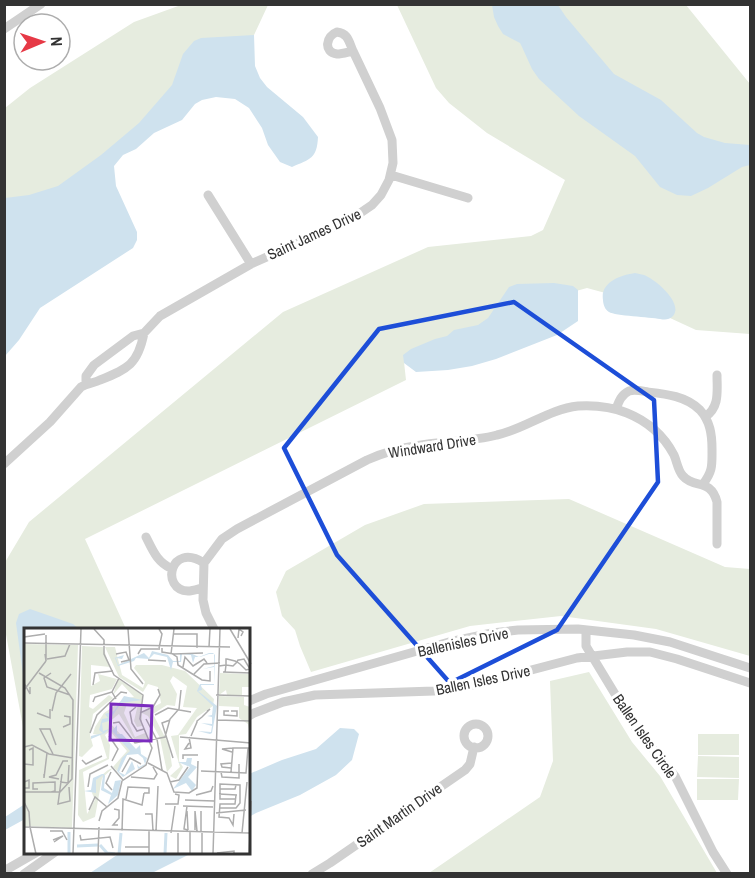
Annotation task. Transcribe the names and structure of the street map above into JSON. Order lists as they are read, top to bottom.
{
  "streets": {
    "street": [
      "Saint James Drive",
      "Windward Drive",
      "Ballenisles Drive",
      "Ballen Isles Drive",
      "Ballen Isles Circle",
      "Saint Martin Drive"
    ]
  },
  "crossings": [
    ["Ballenisles Drive", "Ballen Isles Circle"],
    ["Ballen Isles Drive", "Ballen Isles Circle"]
  ],
  "north": "right"
}
